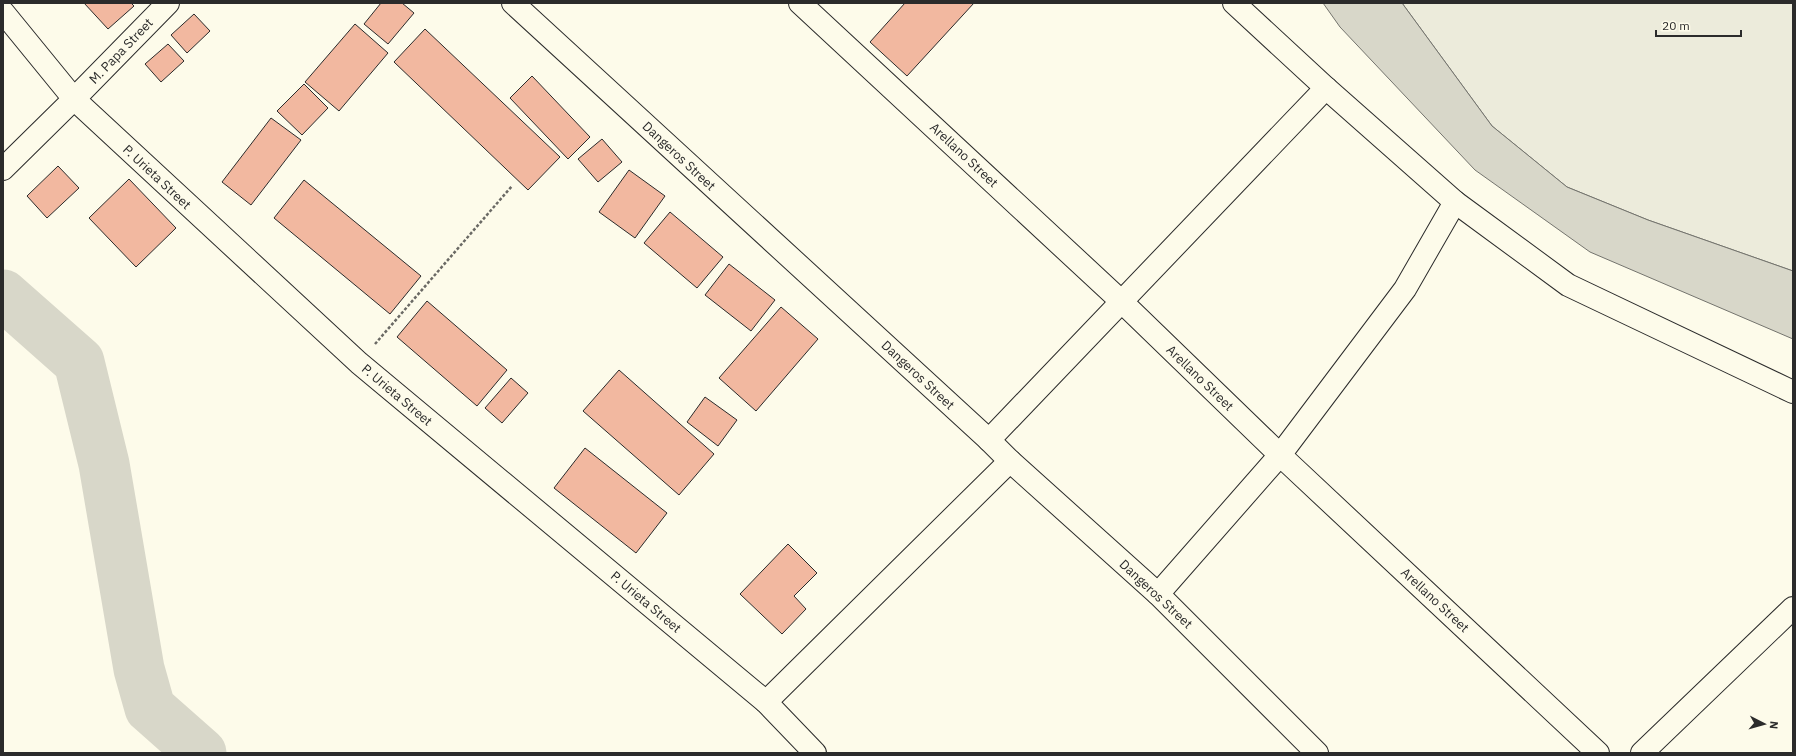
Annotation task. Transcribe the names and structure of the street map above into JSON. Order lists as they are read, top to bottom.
{
  "streets": {
    "street": [
      "M. Papa Street",
      "Arellano Street",
      "Dangeros Street",
      "P. Urieta Street"
    ]
  },
  "crossings": [
    ["M. Papa Street", "P. Urieta Street"]
  ],
  "scale_bar": "20 m",
  "north": "right"
}
